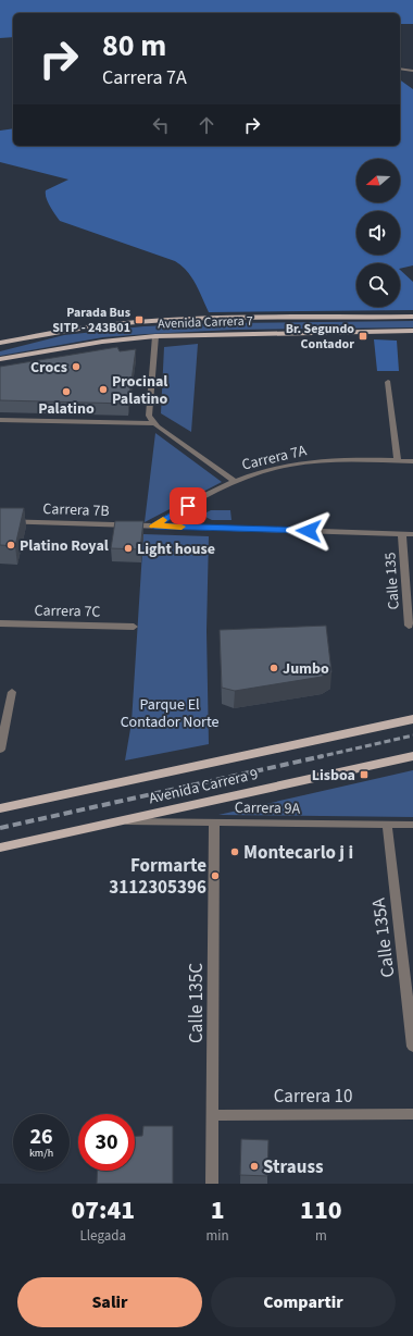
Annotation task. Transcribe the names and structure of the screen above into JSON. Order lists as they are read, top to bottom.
{
  "streets": {
    "main road": ["Avenida Carrera 7", "Avenida Carrera 9"],
    "street": [
      "Carrera 7A",
      "Carrera 7B",
      "Calle 135",
      "Carrera 7C",
      "Carrera 9A",
      "Calle 135A",
      "Calle 135C",
      "Carrera 10"
    ]
  },
  "crossings": [
    ["Carrera 7A", "Carrera 7B"],
    ["Carrera 7B", "Calle 135"],
    ["Avenida Carrera 9", "Carrera 9A"],
    ["Carrera 9A", "Calle 135A"],
    ["Carrera 9A", "Calle 135C"],
    ["Calle 135C", "Carrera 10"]
  ],
  "parks": ["Parque El Contador Norte"],
  "places": {
    "transit": ["Parada Bus SITP - 243B01", "Br. Segundo Contador", "Lisboa"],
    "other": [
      "Crocs",
      "Procinal Palatino",
      "Palatino",
      "Platino Royal",
      "Light house",
      "Jumbo",
      "Montecarlo j i",
      "Formarte 3112305396",
      "Strauss"
    ]
  },
  "north": "left",
  "page": {
    "turn": ["80 m", "Carrera 7A"],
    "speed": "26 km/h",
    "limit": "30",
    "eta": [
      "07:41",
      "Llegada",
      "1",
      "min",
      "110",
      "m"
    ],
    "buttons": ["Salir", "Compartir"]
  }
}
